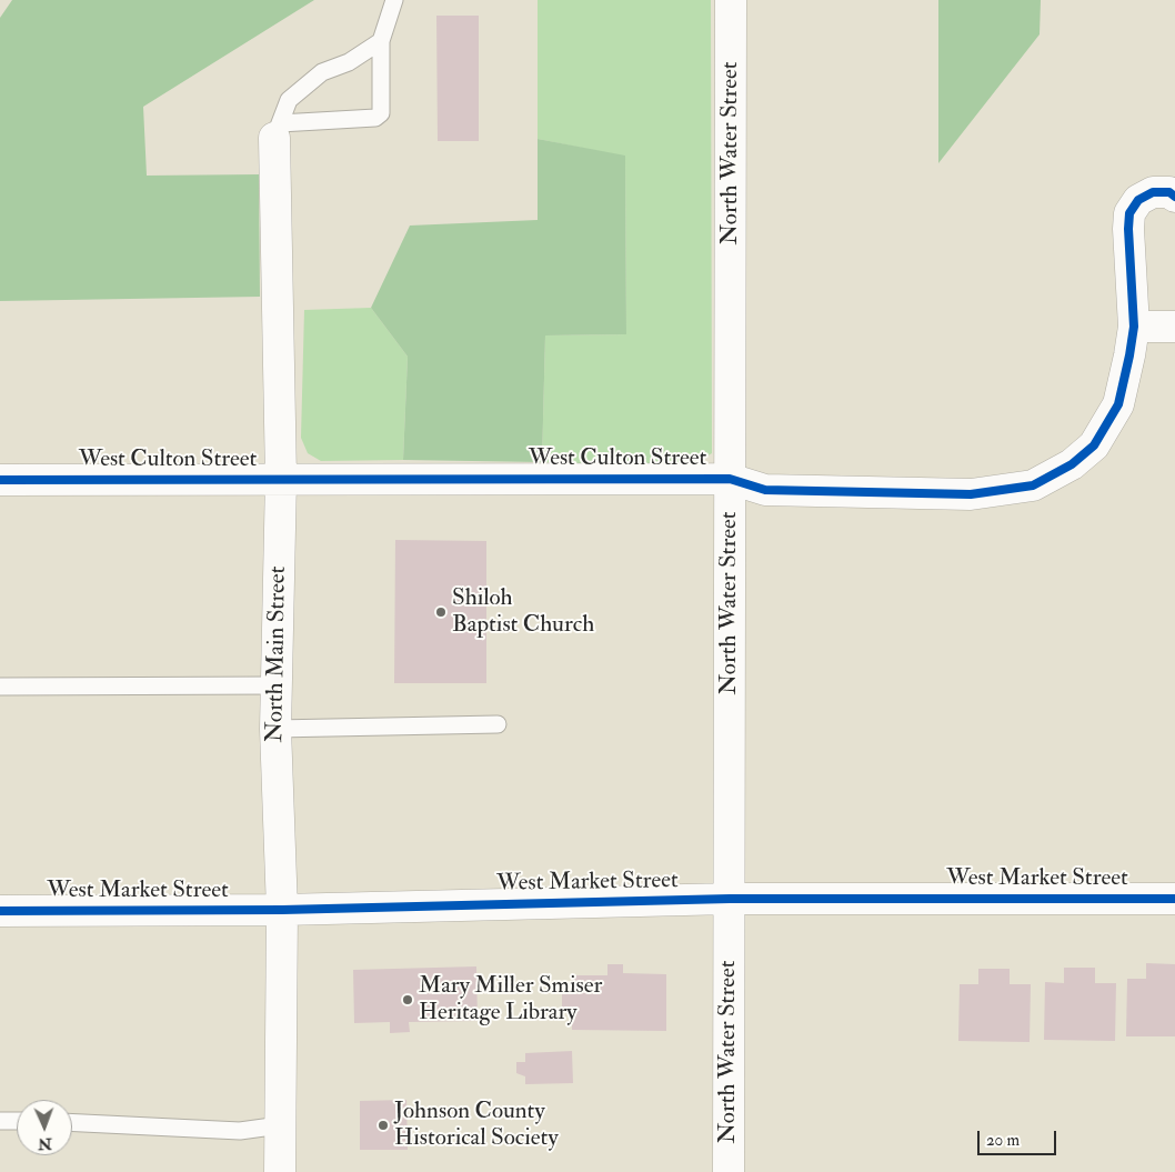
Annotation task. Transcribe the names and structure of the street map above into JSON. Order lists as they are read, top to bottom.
{
  "streets": {
    "street": [
      "North Water Street",
      "West Culton Street",
      "North Main Street",
      "West Market Street"
    ]
  },
  "crossings": [
    ["North Water Street", "West Culton Street"],
    ["North Water Street", "West Market Street"],
    ["West Culton Street", "North Main Street"],
    ["North Main Street", "West Market Street"]
  ],
  "places": ["Shiloh Baptist Church", "Mary Miller Smiser Heritage Library", "Johnson County Historical Society"],
  "scale_bar": "20 m",
  "north": "bottom"
}
